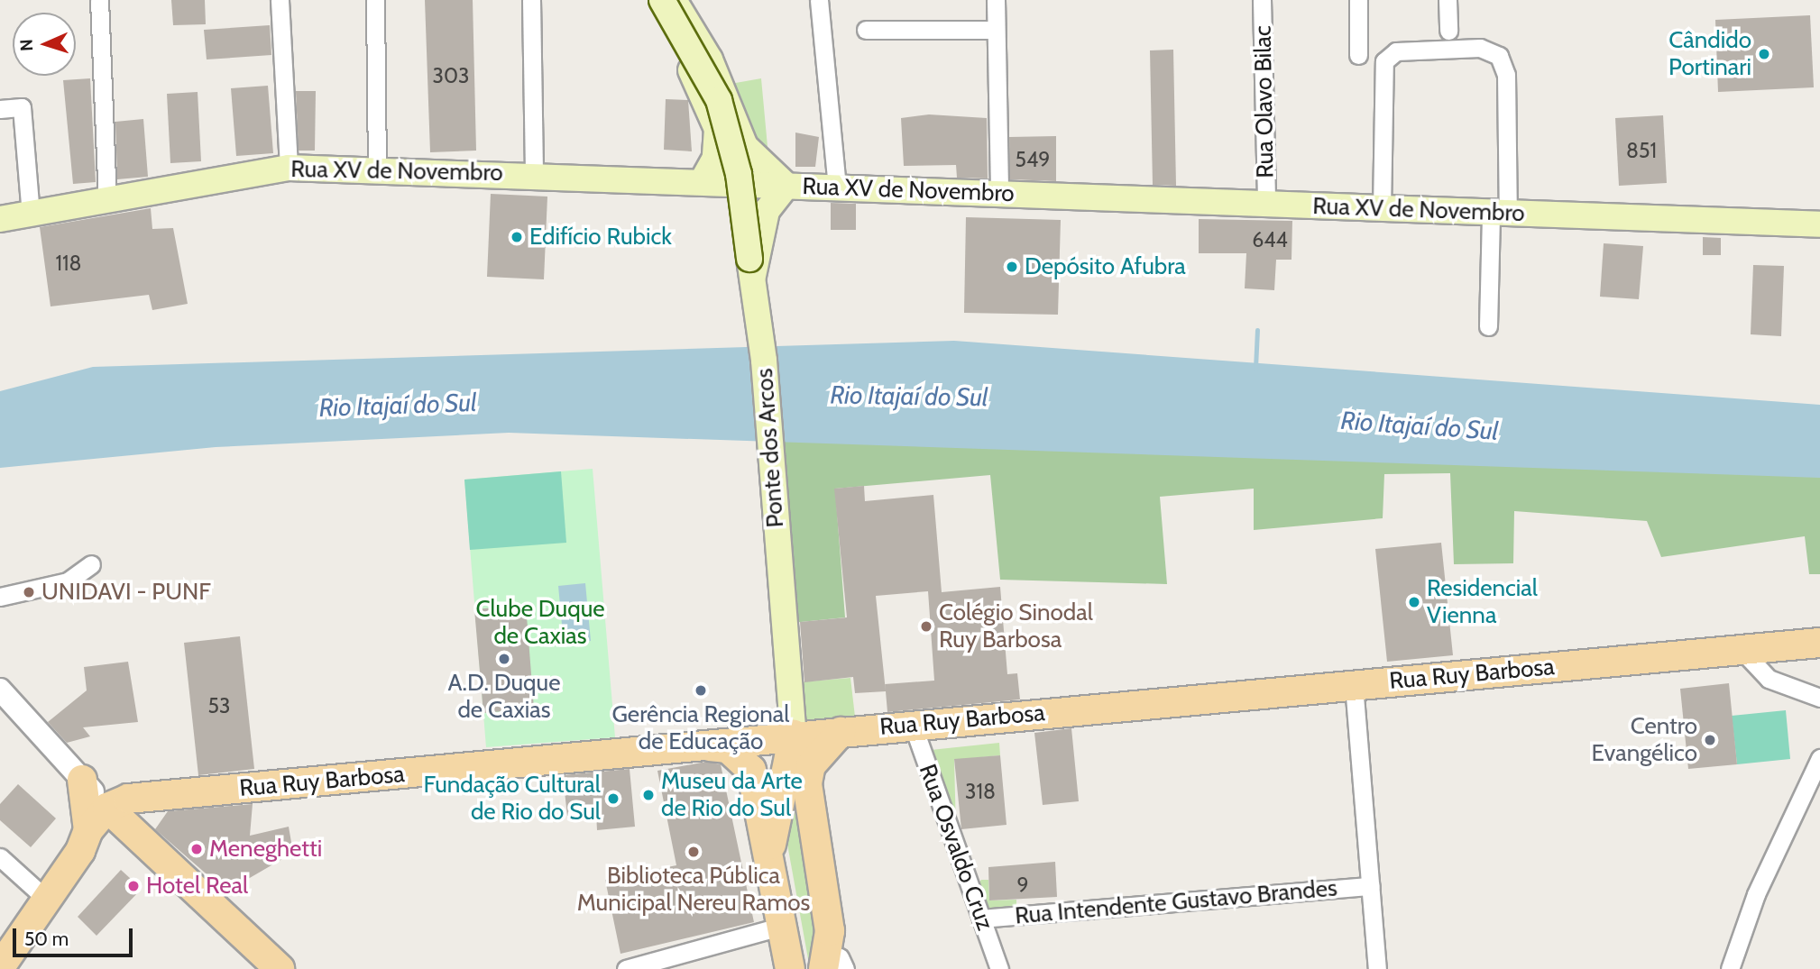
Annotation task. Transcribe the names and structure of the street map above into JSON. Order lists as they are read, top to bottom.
{
  "streets": {
    "main road": ["Rua XV de Novembro", "Ponte dos Arcos", "Rua Ruy Barbosa"],
    "street": ["Rua Olavo Bilac", "Rua Osvaldo Cruz", "Rua Intendente Gustavo Brandes"]
  },
  "crossings": [
    ["Rua Olavo Bilac", "Rua XV de Novembro"],
    ["Ponte dos Arcos", "Rua Ruy Barbosa"],
    ["Rua Ruy Barbosa", "Rua Osvaldo Cruz"],
    ["Rua Osvaldo Cruz", "Rua Intendente Gustavo Brandes"]
  ],
  "water": ["Rio Itajaí do Sul"],
  "parks": ["Clube Duque de Caxias"],
  "places": [
    "Cândido Portinari",
    "Edifício Rubick",
    "Depósito Afubra",
    "UNIDAVI - PUNF",
    "Residencial Vienna",
    "Colégio Sinodal Ruy Barbosa",
    "A.D. Duque de Caxias",
    "Gerência Regional de Educação",
    "Centro Evangélico",
    "Museu da Arte de Rio do Sul",
    "Fundação Cultural de Rio do Sul",
    "Meneghetti",
    "Biblioteca Pública Municipal Nereu Ramos",
    "Hotel Real"
  ],
  "house_numbers": [
    "303",
    "851",
    "549",
    "644",
    "118",
    "53",
    "318",
    "9"
  ],
  "scale_bar": "50 m",
  "north": "left"
}
